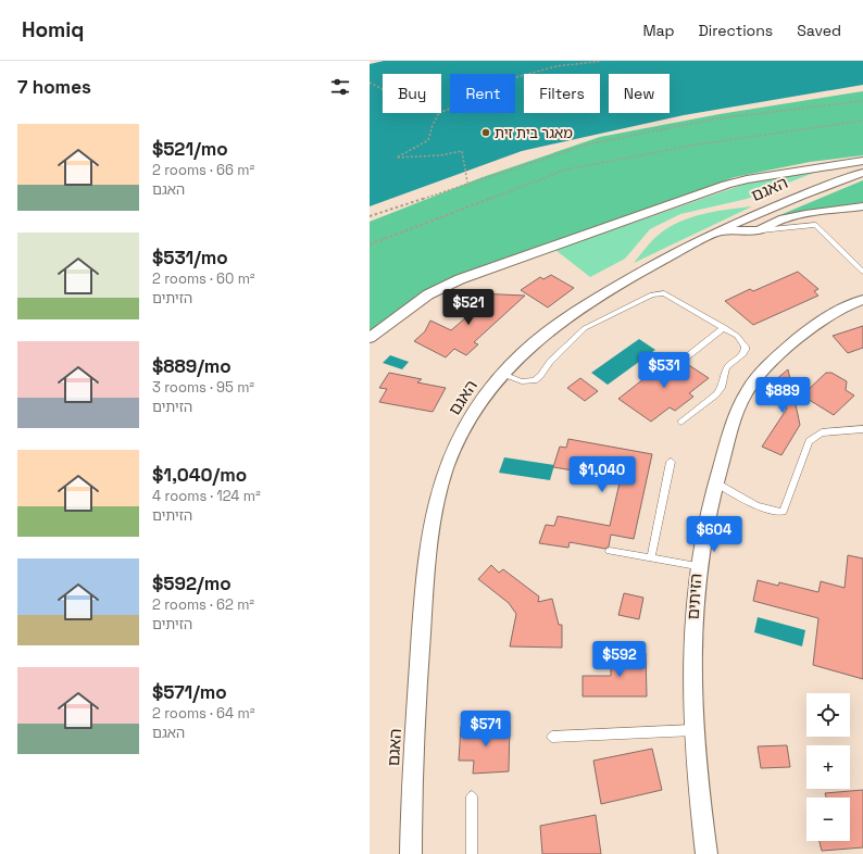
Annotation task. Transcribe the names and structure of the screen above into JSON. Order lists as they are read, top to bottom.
{
  "streets": {
    "street": ["האגם", "הזיתים"]
  },
  "places": ["מאגר בית זית"],
  "page": {
    "header": "Homiq",
    "nav": ["Map", "Directions", "Saved"],
    "heading": "7 homes",
    "chip": [
      "Buy",
      "Rent",
      "Filters",
      "New"
    ],
    "list": [
      {
        "name": "$521/mo",
        "note": "2 rooms · 66 m² · האגם"
      },
      {
        "name": "$531/mo",
        "note": "2 rooms · 60 m² · הזיתים"
      },
      {
        "name": "$889/mo",
        "note": "3 rooms · 95 m² · הזיתים"
      },
      {
        "name": "$1,040/mo",
        "note": "4 rooms · 124 m² · הזיתים"
      },
      {
        "name": "$592/mo",
        "note": "2 rooms · 62 m² · הזיתים"
      },
      {
        "name": "$571/mo",
        "note": "2 rooms · 64 m² · האגם"
      }
    ],
    "price": [
      "$521",
      "$531",
      "$889",
      "$1,040",
      "$604",
      "$592",
      "$571"
    ],
    "map_buttons": ["+", "−"]
  }
}
